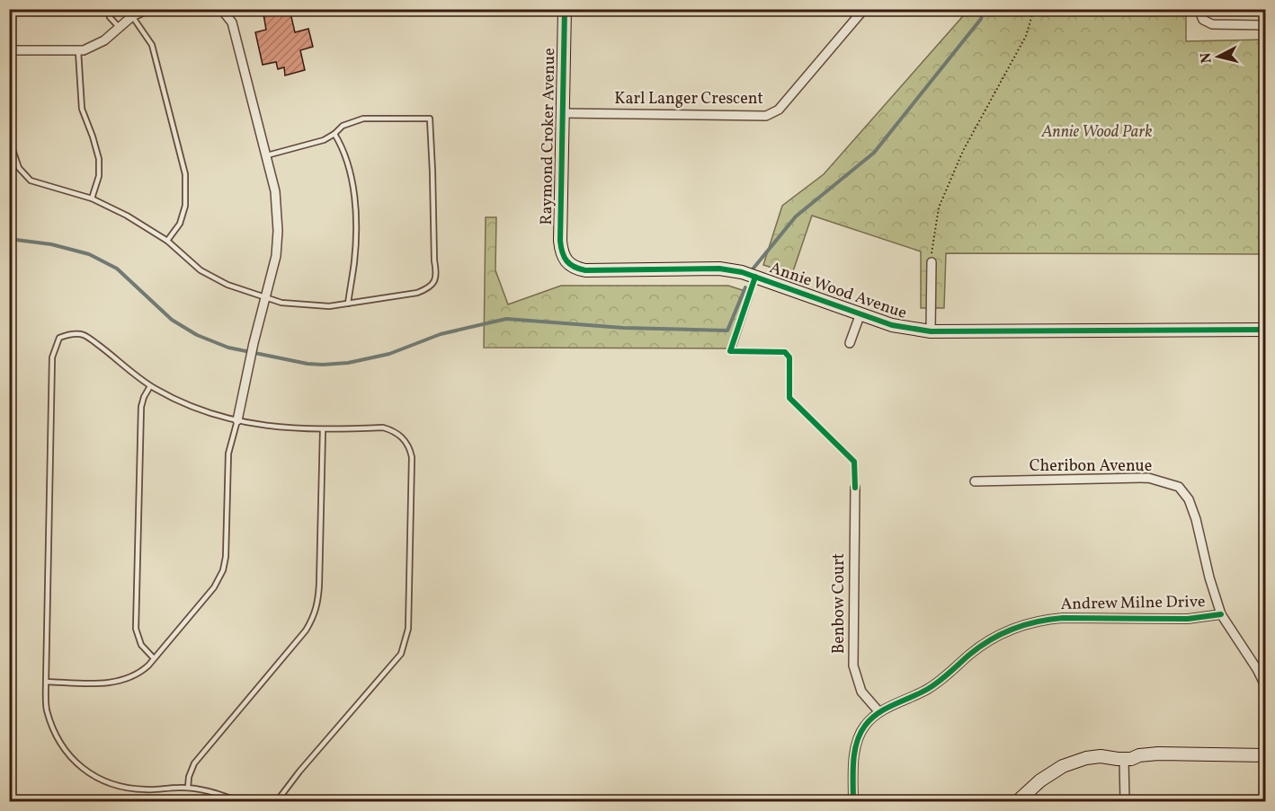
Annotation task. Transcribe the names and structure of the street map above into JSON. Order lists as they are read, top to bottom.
{
  "streets": {
    "street": [
      "Karl Langer Crescent",
      "Raymond Croker Avenue",
      "Annie Wood Avenue",
      "Cheribon Avenue",
      "Benbow Court",
      "Andrew Milne Drive"
    ]
  },
  "crossings": [
    ["Karl Langer Crescent", "Raymond Croker Avenue"],
    ["Raymond Croker Avenue", "Annie Wood Avenue"],
    ["Cheribon Avenue", "Andrew Milne Drive"],
    ["Benbow Court", "Andrew Milne Drive"]
  ],
  "parks": ["Annie Wood Park"],
  "north": "left"
}
